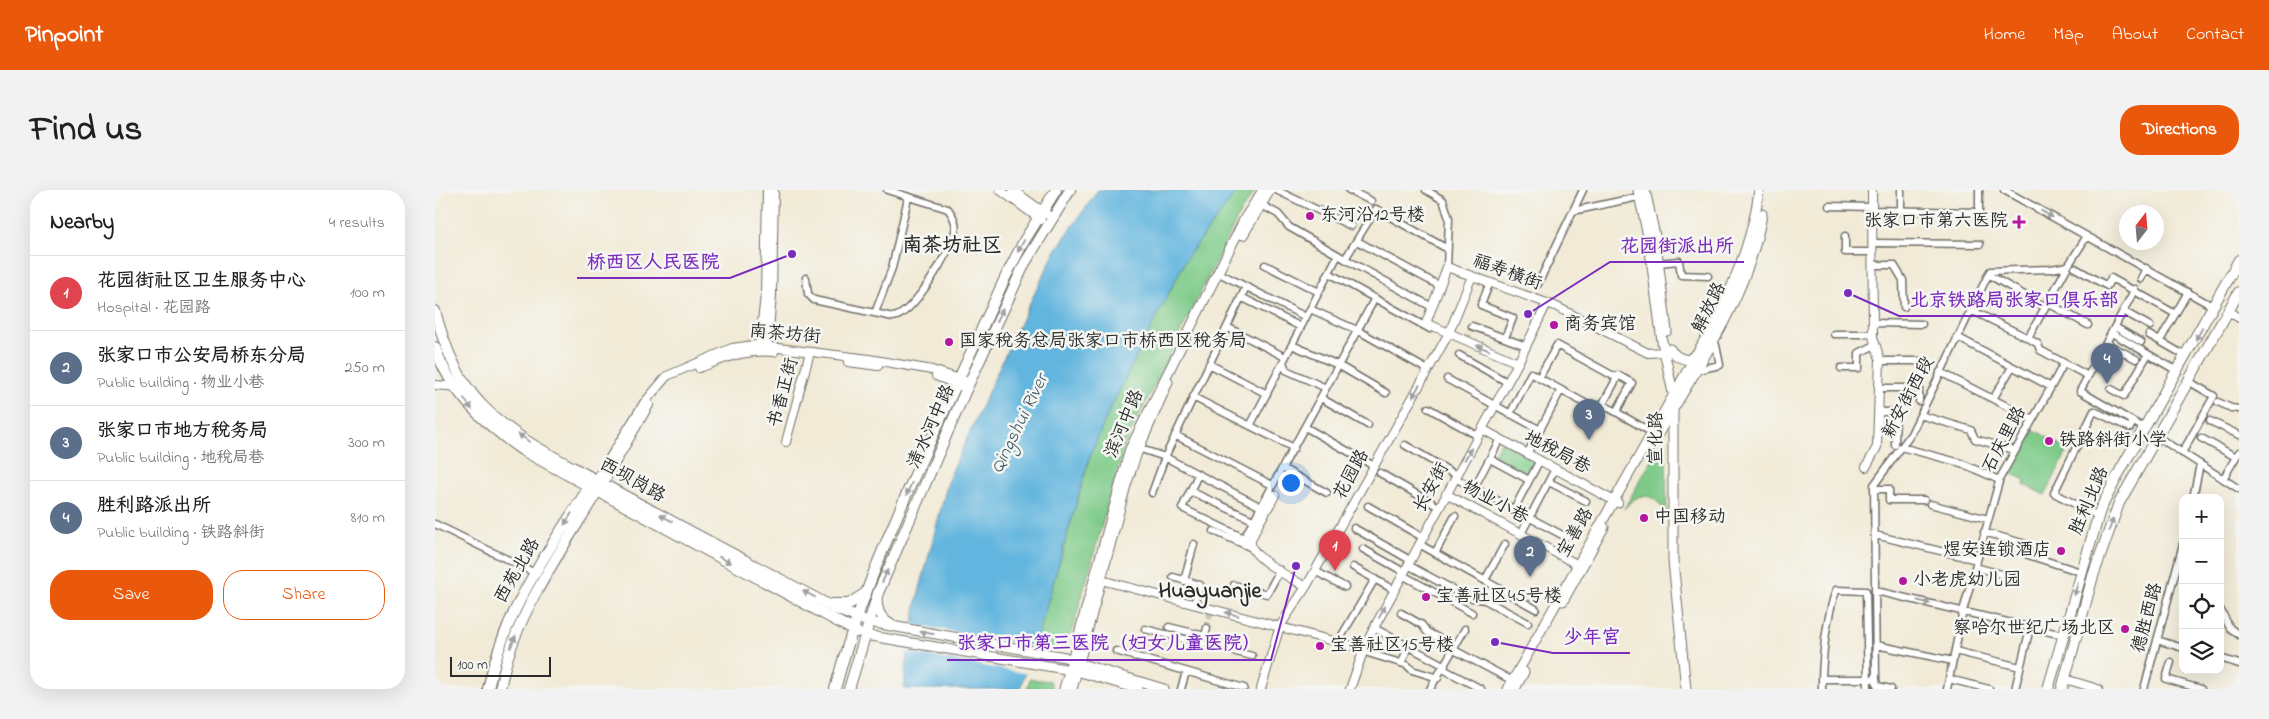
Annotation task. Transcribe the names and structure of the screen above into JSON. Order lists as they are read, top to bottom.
{
  "streets": {
    "main road": [
      "解放路",
      "滨河中路",
      "清水河中路",
      "宣化路",
      "西坝岗路",
      "胜利北路",
      "宝善路",
      "西苑北路"
    ],
    "street": [
      "福寿横街",
      "南茶坊街",
      "书香正街",
      "新安街西段",
      "石庆里路",
      "地税局巷",
      "花园路",
      "长安街",
      "物业小巷",
      "德胜西路"
    ]
  },
  "crossings": [
    ["福寿横街", "宣化路"],
    ["福寿横街", "花园路"],
    ["福寿横街", "长安街"],
    ["解放路", "宣化路"],
    ["解放路", "宝善路"],
    ["南茶坊街", "书香正街"],
    ["南茶坊街", "清水河中路"],
    ["南茶坊街", "西坝岗路"],
    ["南茶坊街", "西苑北路"],
    ["清水河中路", "西坝岗路"],
    ["宣化路", "宝善路"],
    ["地税局巷", "长安街"],
    ["地税局巷", "宝善路"],
    ["西坝岗路", "西苑北路"],
    ["长安街", "物业小巷"],
    ["物业小巷", "宝善路"]
  ],
  "districts": ["南茶坊社区", "Huayuanjie"],
  "water": ["Qingshui River"],
  "places": {
    "other": [
      "东河沿12号楼",
      "桥西区人民医院",
      "北京铁路局张家口俱乐部",
      "花园街派出所",
      "商务宾馆",
      "国家税务总局张家口市桥西区税务局",
      "铁路斜街小学",
      "中国移动",
      "煜安连锁酒店",
      "张家口市第三医院（妇女儿童医院）",
      "小老虎幼儿园",
      "宝善社区45号楼",
      "察哈尔世纪广场北区",
      "少年宫",
      "宝善社区15号楼"
    ],
    "health": ["张家口市第六医院"]
  },
  "scale_bar": "100 m",
  "north": "top",
  "page": {
    "header": "Pinpoint",
    "nav": [
      "Home",
      "Map",
      "About",
      "Contact"
    ],
    "title": "Find us",
    "buttons": [
      "Directions",
      ["Save", "Share"]
    ],
    "heading": ["Nearby", "4 results"],
    "list": [
      {
        "mark": "1",
        "name": "花园街社区卫生服务中心",
        "note": "Hospital · 花园路",
        "value": "100 m"
      },
      {
        "mark": "2",
        "name": "张家口市公安局桥东分局",
        "note": "Public building · 物业小巷",
        "value": "250 m"
      },
      {
        "mark": "3",
        "name": "张家口市地方税务局",
        "note": "Public building · 地税局巷",
        "value": "300 m"
      },
      {
        "mark": "4",
        "name": "胜利路派出所",
        "note": "Public building · 铁路斜街",
        "value": "810 m"
      }
    ],
    "pins": [
      "4",
      "3",
      "1",
      "2"
    ],
    "map_buttons": ["+", "−"],
    "scale": "100 m"
  }
}
